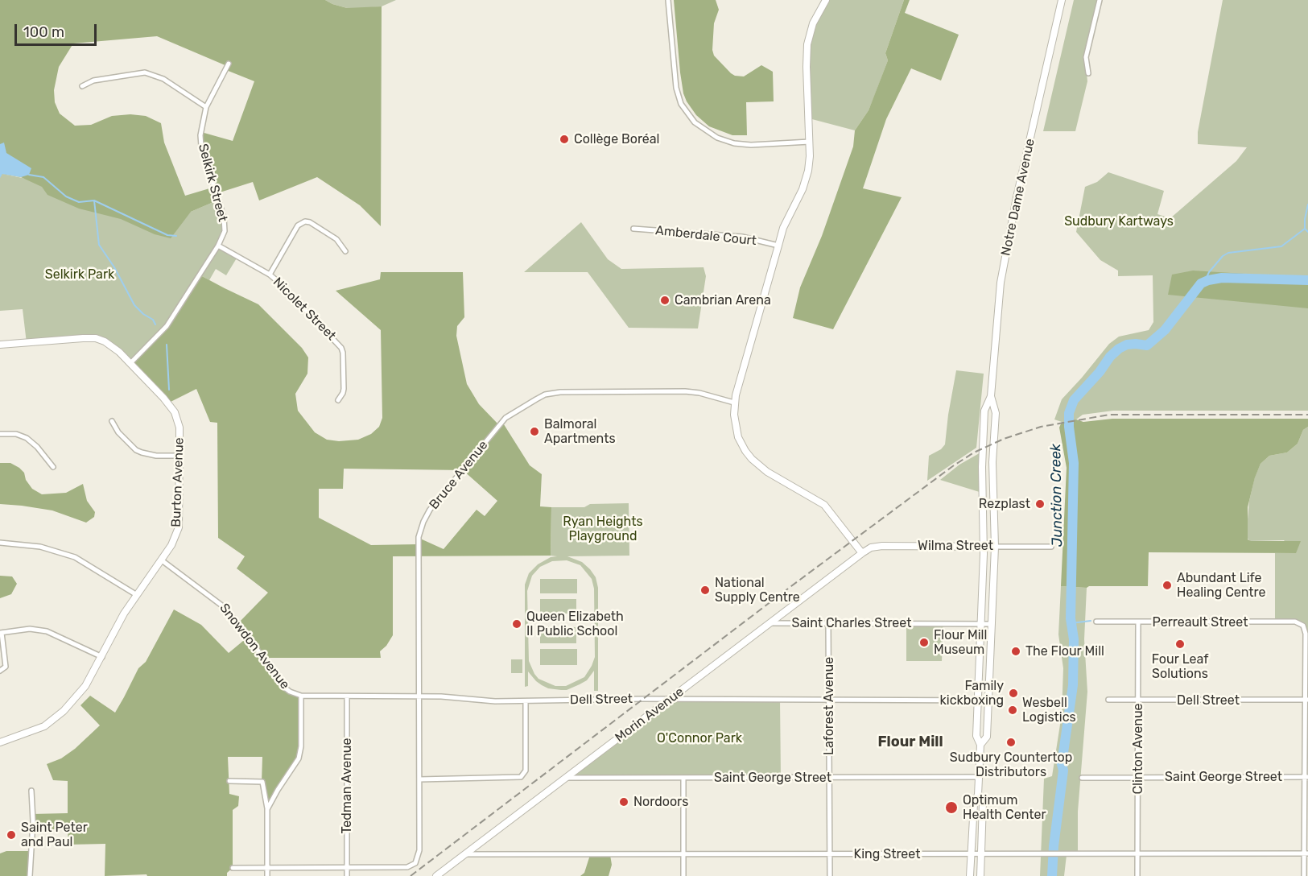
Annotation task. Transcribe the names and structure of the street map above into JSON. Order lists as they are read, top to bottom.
{
  "streets": {
    "street": [
      "Selkirk Street",
      "Notre Dame Avenue",
      "Amberdale Court",
      "Nicolet Street",
      "Bruce Avenue",
      "Burton Avenue",
      "Wilma Street",
      "Perreault Street",
      "Saint Charles Street",
      "Snowdon Avenue",
      "Dell Street",
      "Laforest Avenue",
      "Morin Avenue",
      "Clinton Avenue",
      "Saint George Street",
      "Tedman Avenue",
      "King Street"
    ]
  },
  "crossings": [
    ["Selkirk Street", "Nicolet Street"],
    ["Selkirk Street", "Burton Avenue"],
    ["Notre Dame Avenue", "Wilma Street"],
    ["Notre Dame Avenue", "Saint Charles Street"],
    ["Notre Dame Avenue", "Dell Street"],
    ["Notre Dame Avenue", "Saint George Street"],
    ["Notre Dame Avenue", "King Street"],
    ["Bruce Avenue", "Dell Street"],
    ["Bruce Avenue", "Tedman Avenue"],
    ["Burton Avenue", "Snowdon Avenue"],
    ["Wilma Street", "Morin Avenue"],
    ["Perreault Street", "Dell Street"],
    ["Perreault Street", "Clinton Avenue"],
    ["Saint Charles Street", "Laforest Avenue"],
    ["Saint Charles Street", "Morin Avenue"],
    ["Snowdon Avenue", "Dell Street"],
    ["Dell Street", "Laforest Avenue"],
    ["Dell Street", "Morin Avenue"],
    ["Dell Street", "Clinton Avenue"],
    ["Dell Street", "Tedman Avenue"],
    ["Laforest Avenue", "Saint George Street"],
    ["Laforest Avenue", "King Street"],
    ["Morin Avenue", "Saint George Street"],
    ["Morin Avenue", "King Street"],
    ["Clinton Avenue", "Saint George Street"],
    ["Clinton Avenue", "King Street"]
  ],
  "districts": ["Flour Mill"],
  "water": ["Junction Creek"],
  "parks": [
    "Sudbury Kartways",
    "Selkirk Park",
    "Ryan Heights Playground",
    "O'Connor Park"
  ],
  "places": [
    "Collège Boréal",
    "Cambrian Arena",
    "Balmoral Apartments",
    "Rezplast",
    "Abundant Life Healing Centre",
    "National Supply Centre",
    "Queen Elizabeth II Public School",
    "Flour Mill Museum",
    "Four Leaf Solutions",
    "The Flour Mill",
    "Family kickboxing",
    "Wesbell Logistics",
    "Sudbury Countertop Distributors",
    "Nordoors",
    "Optimum Health Center",
    "Saint Peter and Paul"
  ],
  "scale_bar": "100 m"
}
